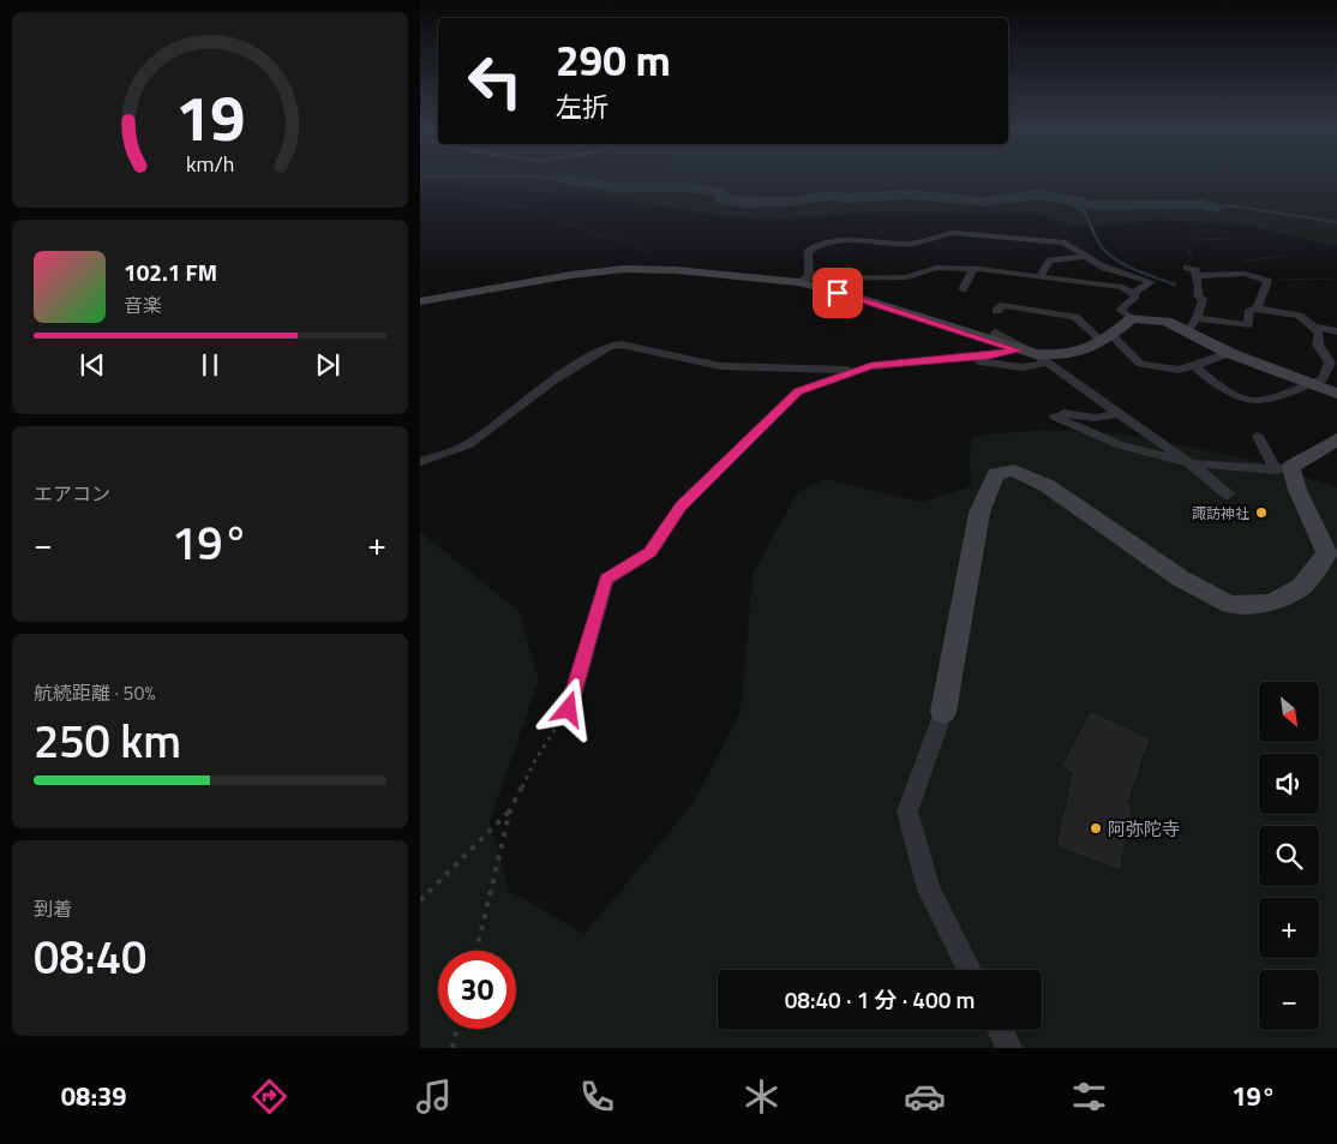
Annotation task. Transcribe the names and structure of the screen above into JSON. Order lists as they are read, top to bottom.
{
  "places": ["諏訪神社", "阿弥陀寺"],
  "north": "bottom right",
  "page": {
    "turn": ["290 m", "左折"],
    "song": ["102.1 FM", "音楽"],
    "tile": [
      "エアコン",
      ["航続距離 · 50%", "250 km"],
      ["到着", "08:40"]
    ],
    "heat": ["−", "19°", "+"],
    "map_buttons": ["+", "−"],
    "limit": "30",
    "trip": "08:40 · 1 分 · 400 m",
    "tabs": ["08:39", "19°"],
    "gauge": ["19", "km/h"]
  }
}
